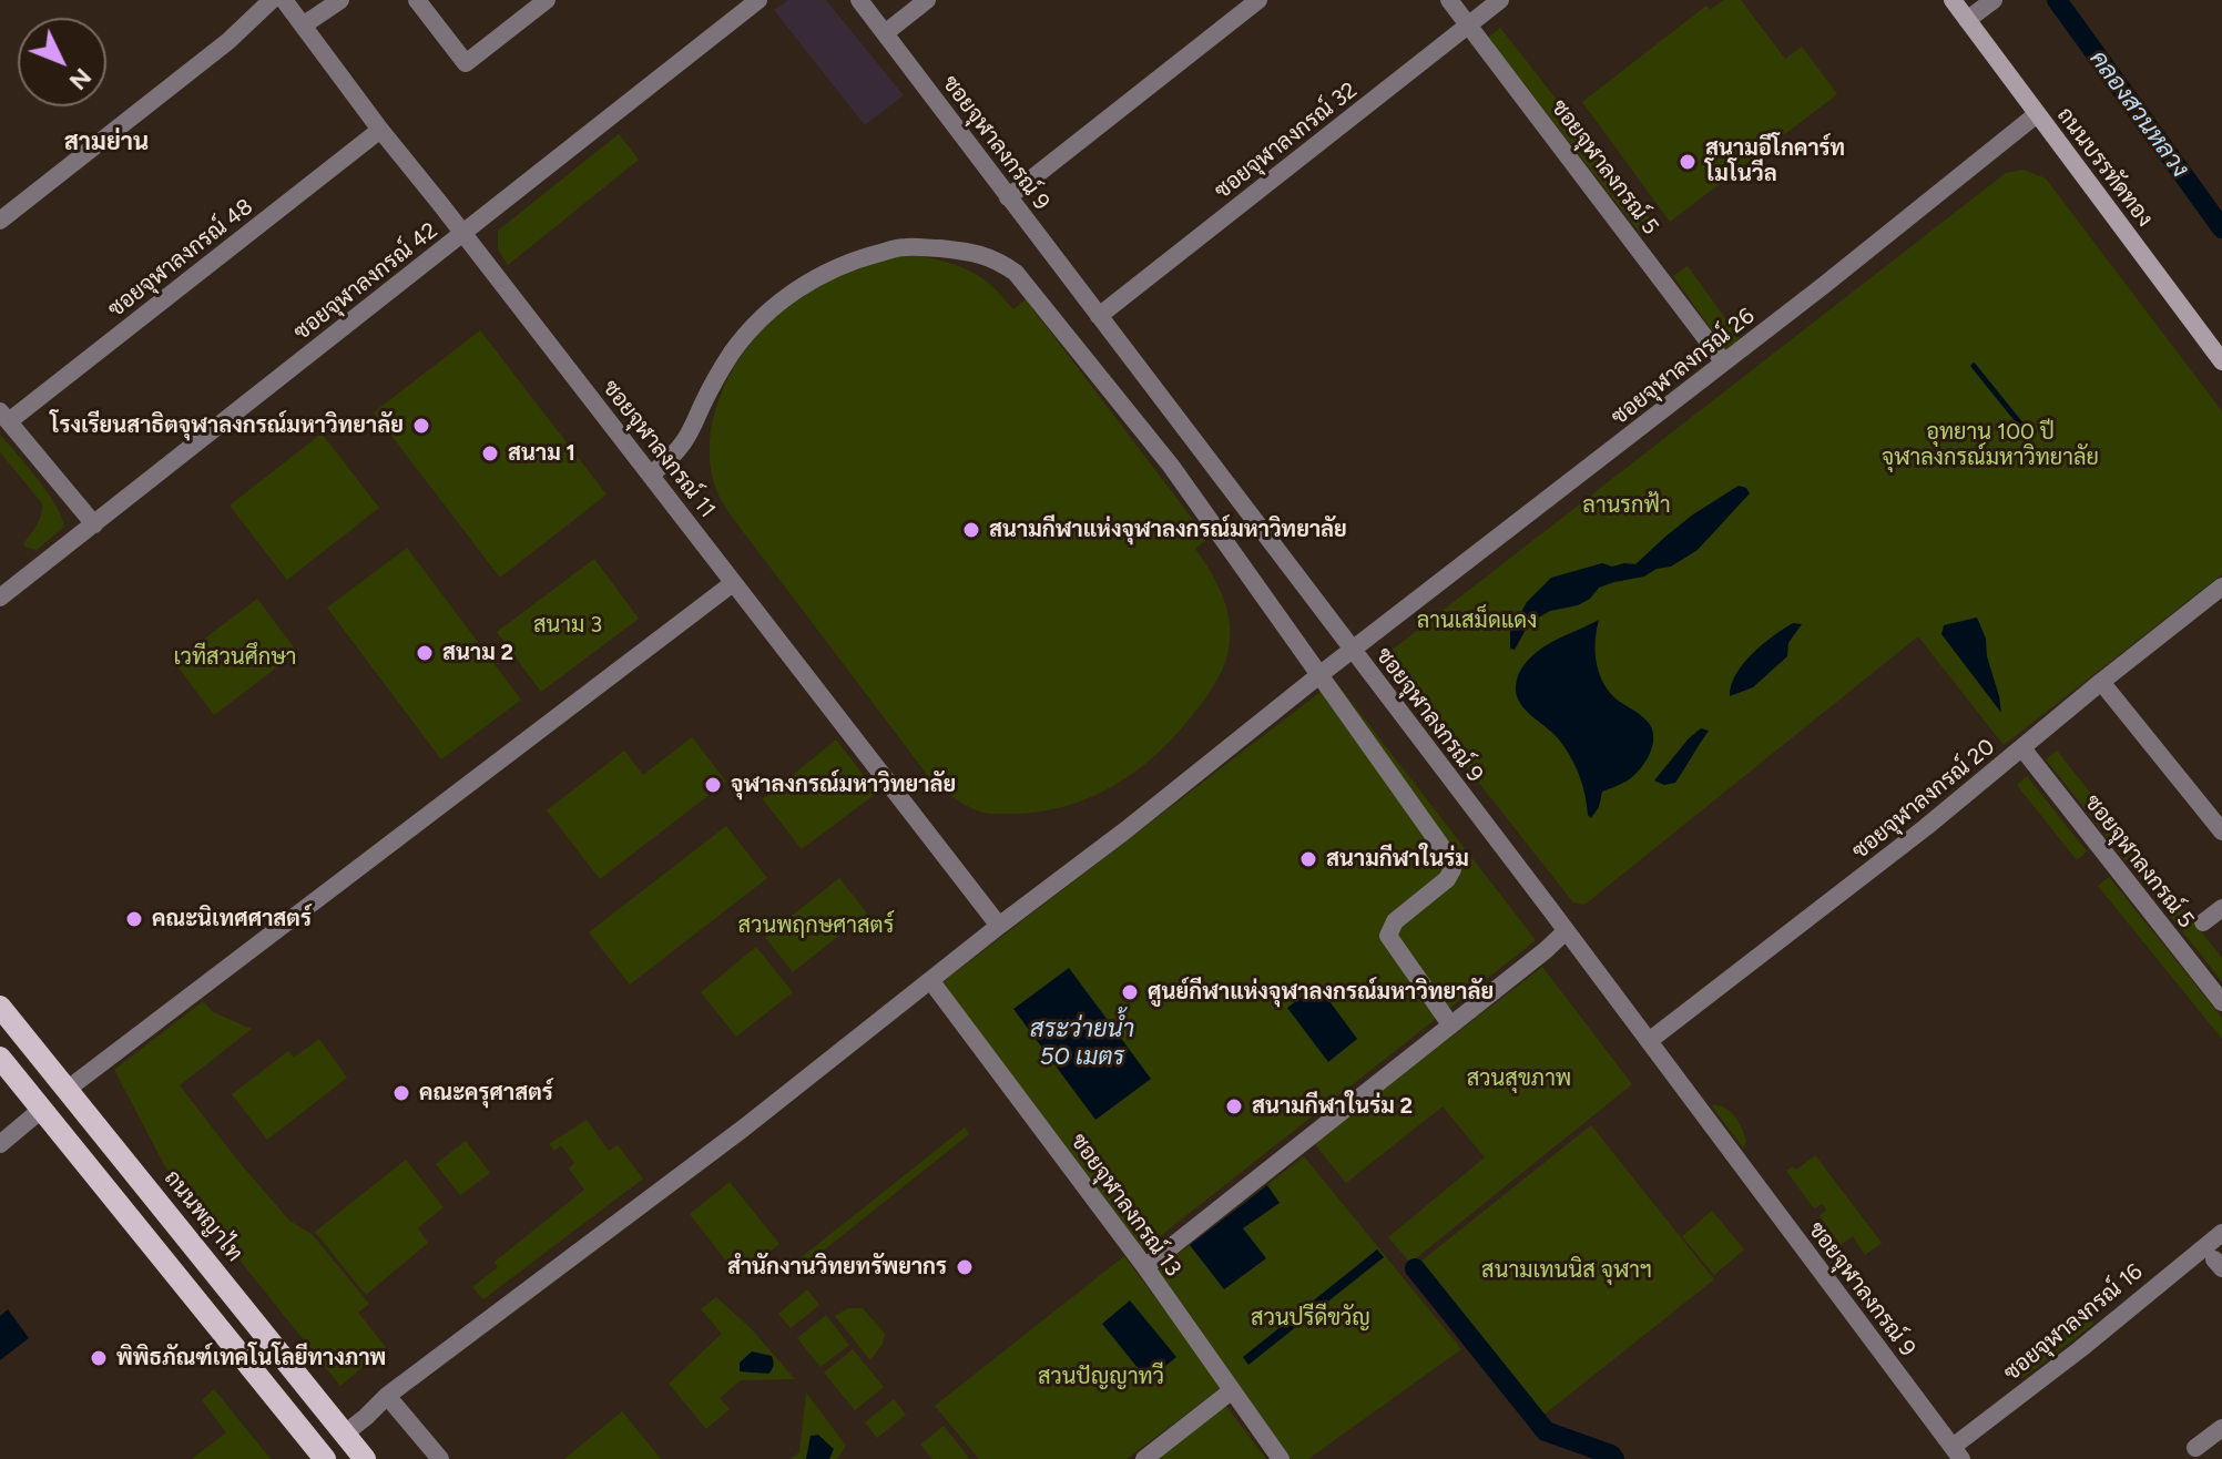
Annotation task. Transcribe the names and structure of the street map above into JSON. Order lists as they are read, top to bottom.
{
  "streets": {
    "main road": ["ถนนบรรทัดทอง", "ถนนพญาไท"],
    "street": [
      "ซอยจุฬาลงกรณ์ 32",
      "ซอยจุฬาลงกรณ์ 9",
      "ซอยจุฬาลงกรณ์ 5",
      "ซอยจุฬาลงกรณ์ 48",
      "ซอยจุฬาลงกรณ์ 42",
      "ซอยจุฬาลงกรณ์ 26",
      "ซอยจุฬาลงกรณ์ 11",
      "ซอยจุฬาลงกรณ์ 20",
      "ซอยจุฬาลงกรณ์ 13",
      "ซอยจุฬาลงกรณ์ 16"
    ]
  },
  "crossings": [
    ["ซอยจุฬาลงกรณ์ 32", "ซอยจุฬาลงกรณ์ 9"],
    ["ซอยจุฬาลงกรณ์ 32", "ซอยจุฬาลงกรณ์ 5"],
    ["ซอยจุฬาลงกรณ์ 9", "ซอยจุฬาลงกรณ์ 26"],
    ["ซอยจุฬาลงกรณ์ 9", "ซอยจุฬาลงกรณ์ 20"],
    ["ซอยจุฬาลงกรณ์ 9", "ซอยจุฬาลงกรณ์ 16"],
    ["ซอยจุฬาลงกรณ์ 5", "ซอยจุฬาลงกรณ์ 26"],
    ["ซอยจุฬาลงกรณ์ 5", "ซอยจุฬาลงกรณ์ 20"],
    ["ถนนบรรทัดทอง", "ซอยจุฬาลงกรณ์ 26"],
    ["ซอยจุฬาลงกรณ์ 48", "ซอยจุฬาลงกรณ์ 11"],
    ["ซอยจุฬาลงกรณ์ 42", "ซอยจุฬาลงกรณ์ 11"],
    ["ซอยจุฬาลงกรณ์ 26", "ซอยจุฬาลงกรณ์ 11"],
    ["ซอยจุฬาลงกรณ์ 26", "ซอยจุฬาลงกรณ์ 13"],
    ["ซอยจุฬาลงกรณ์ 26", "ถนนพญาไท"]
  ],
  "districts": ["สามย่าน"],
  "water": ["คลองสวนหลวง", "สระว่ายน้ำ 50 เมตร"],
  "parks": [
    "อุทยาน 100 ปี จุฬาลงกรณ์มหาวิทยาลัย",
    "ลานรกฟ้า",
    "ลานเสม็ดแดง",
    "สนาม 3",
    "เวทีสวนศึกษา",
    "สวนพฤกษศาสตร์",
    "สวนสุขภาพ",
    "สนามเทนนิส จุฬาฯ",
    "สวนปรีดีขวัญ",
    "สวนปัญญาทวี"
  ],
  "places": [
    "สนามอีโกคาร์ท โมโนวีล",
    "โรงเรียนสาธิตจุฬาลงกรณ์มหาวิทยาลัย",
    "สนาม 1",
    "สนามกีฬาแห่งจุฬาลงกรณ์มหาวิทยาลัย",
    "สนาม 2",
    "จุฬาลงกรณ์มหาวิทยาลัย",
    "สนามกีฬาในร่ม",
    "คณะนิเทศศาสตร์",
    "ศูนย์กีฬาแห่งจุฬาลงกรณ์มหาวิทยาลัย",
    "คณะครุศาสตร์",
    "สนามกีฬาในร่ม 2",
    "สำนักงานวิทยทรัพยากร",
    "พิพิธภัณฑ์เทคโนโลยีทางภาพ"
  ],
  "north": "bottom right"
}
